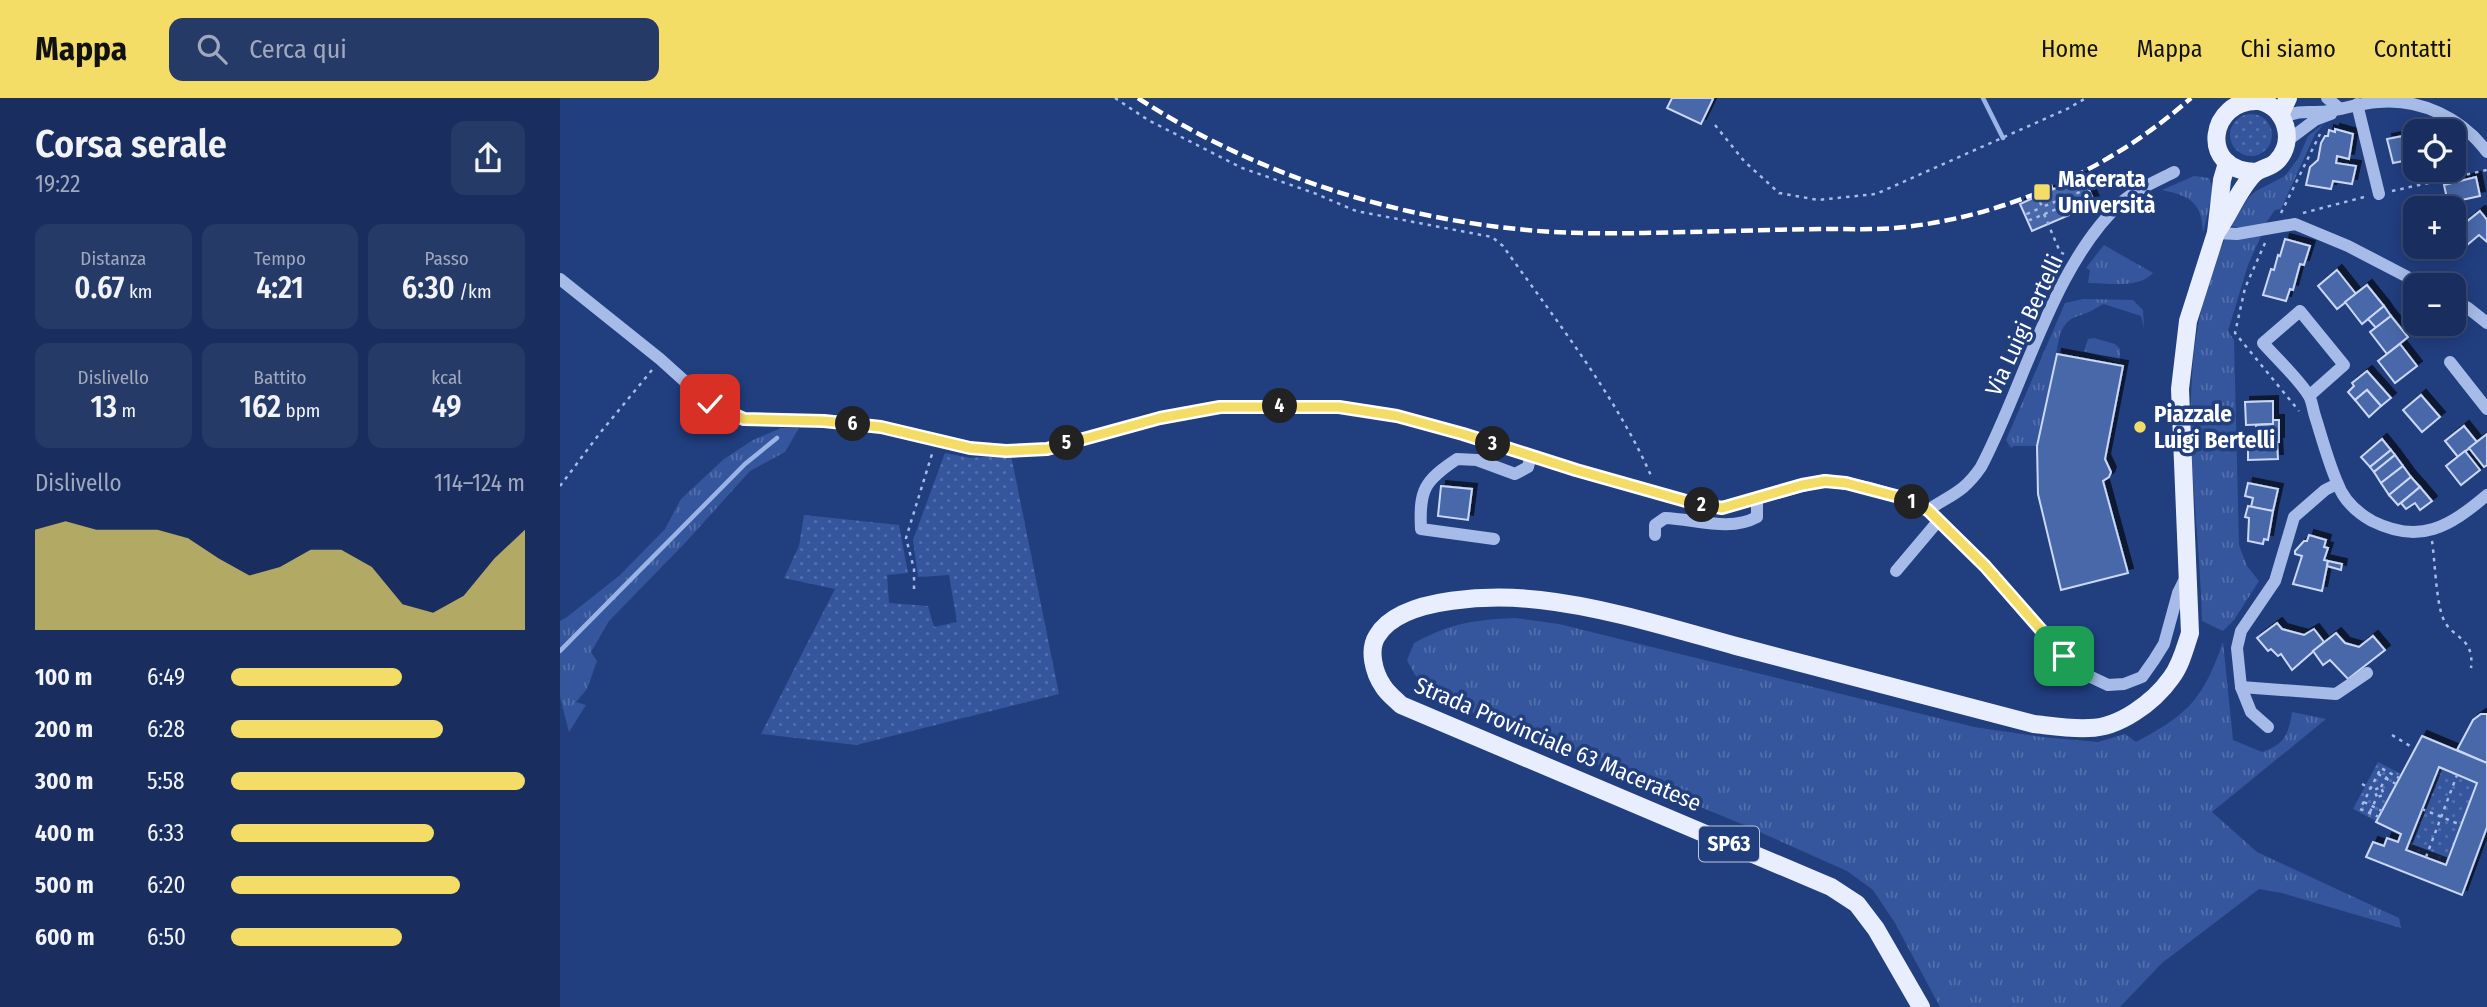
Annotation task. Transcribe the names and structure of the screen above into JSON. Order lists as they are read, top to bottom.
{
  "streets": {
    "main road": ["Strada Provinciale 63 Maceratese", "SP63"],
    "street": ["Via Luigi Bertelli"]
  },
  "places": {
    "transit": ["Macerata Università"],
    "other": ["Piazzale Luigi Bertelli"]
  },
  "page": {
    "header": "Mappa",
    "search": "Cerca qui",
    "nav": [
      "Home",
      "Mappa",
      "Chi siamo",
      "Contatti"
    ],
    "heading": ["Corsa serale", "19:22"],
    "map_buttons": ["+", "−"],
    "stats": [
      ["Distanza", "0.67 km"],
      ["Tempo", "4:21"],
      ["Passo", "6:30 /km"],
      ["Dislivello", "13 m"],
      ["Battito", "162 bpm"],
      ["kcal", "49"]
    ],
    "pins": [
      "4",
      "6",
      "5",
      "3",
      "1",
      "2"
    ],
    "chart": ["Dislivello", "114–124 m"],
    "list": [
      {
        "name": "100 m",
        "note": "6:49"
      },
      {
        "name": "200 m",
        "note": "6:28"
      },
      {
        "name": "300 m",
        "note": "5:58"
      },
      {
        "name": "400 m",
        "note": "6:33"
      },
      {
        "name": "500 m",
        "note": "6:20"
      },
      {
        "name": "600 m",
        "note": "6:50"
      }
    ]
  }
}
